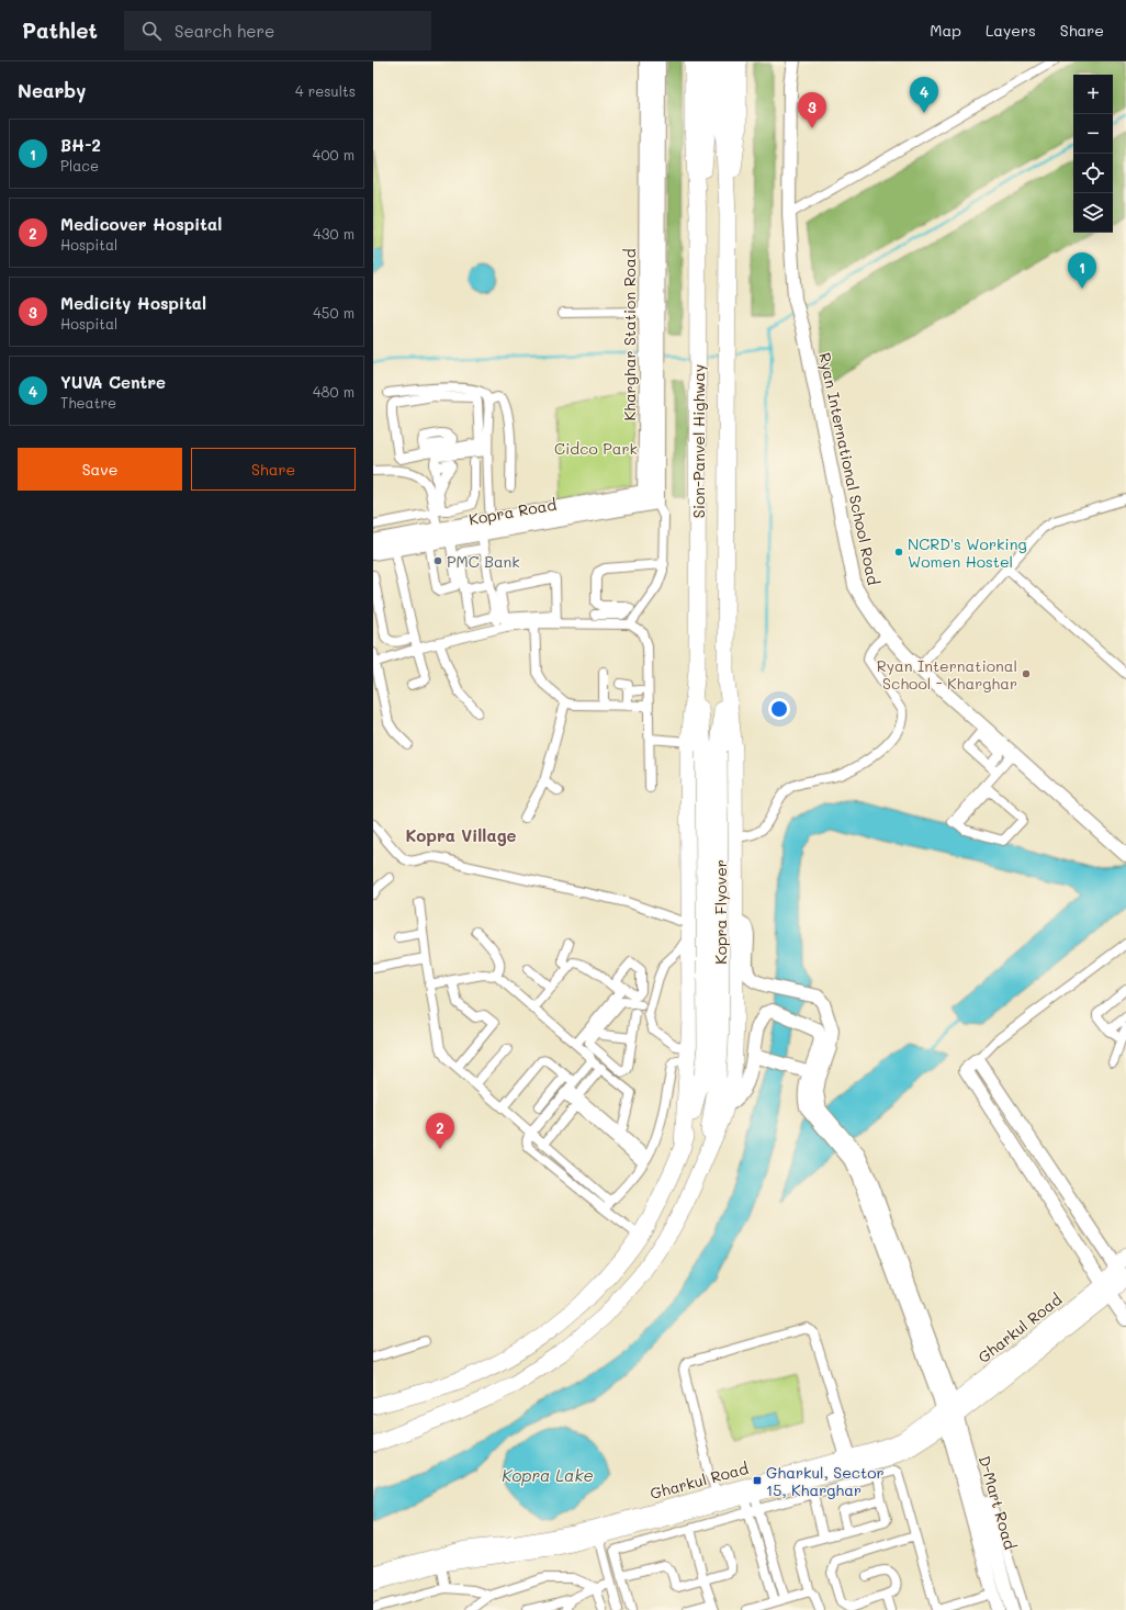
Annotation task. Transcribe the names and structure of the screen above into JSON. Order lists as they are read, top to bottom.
{
  "streets": {
    "highway": ["Sion-Panvel Highway", "Kopra Flyover"],
    "main road": ["Gharkul Road"],
    "street": [
      "Kharghar Station Road",
      "Ryan International School Road",
      "Kopra Road",
      "D-Mart Road"
    ]
  },
  "crossings": [
    ["Kharghar Station Road", "Kopra Road"],
    ["Sion-Panvel Highway", "Kopra Flyover"],
    ["Gharkul Road", "D-Mart Road"]
  ],
  "districts": ["Kopra Village"],
  "water": ["Kopra Lake"],
  "parks": ["Cidco Park"],
  "places": {
    "other": ["NCRD's Working Women Hostel", "PMC Bank", "Ryan International School - Kharghar"],
    "transit": ["Gharkul, Sector 15, Kharghar"]
  },
  "page": {
    "header": "Pathlet",
    "search": "Search here",
    "nav": ["Map", "Layers", "Share"],
    "heading": ["Nearby", "4 results"],
    "map_buttons": ["+", "−"],
    "pins": [
      "4",
      "3",
      "1",
      "2"
    ],
    "list": [
      {
        "mark": "1",
        "name": "BH-2",
        "note": "Place",
        "value": "400 m"
      },
      {
        "mark": "2",
        "name": "Medicover Hospital",
        "note": "Hospital",
        "value": "430 m"
      },
      {
        "mark": "3",
        "name": "Medicity Hospital",
        "note": "Hospital",
        "value": "450 m"
      },
      {
        "mark": "4",
        "name": "YUVA Centre",
        "note": "Theatre",
        "value": "480 m"
      }
    ],
    "buttons": ["Save", "Share"]
  }
}
